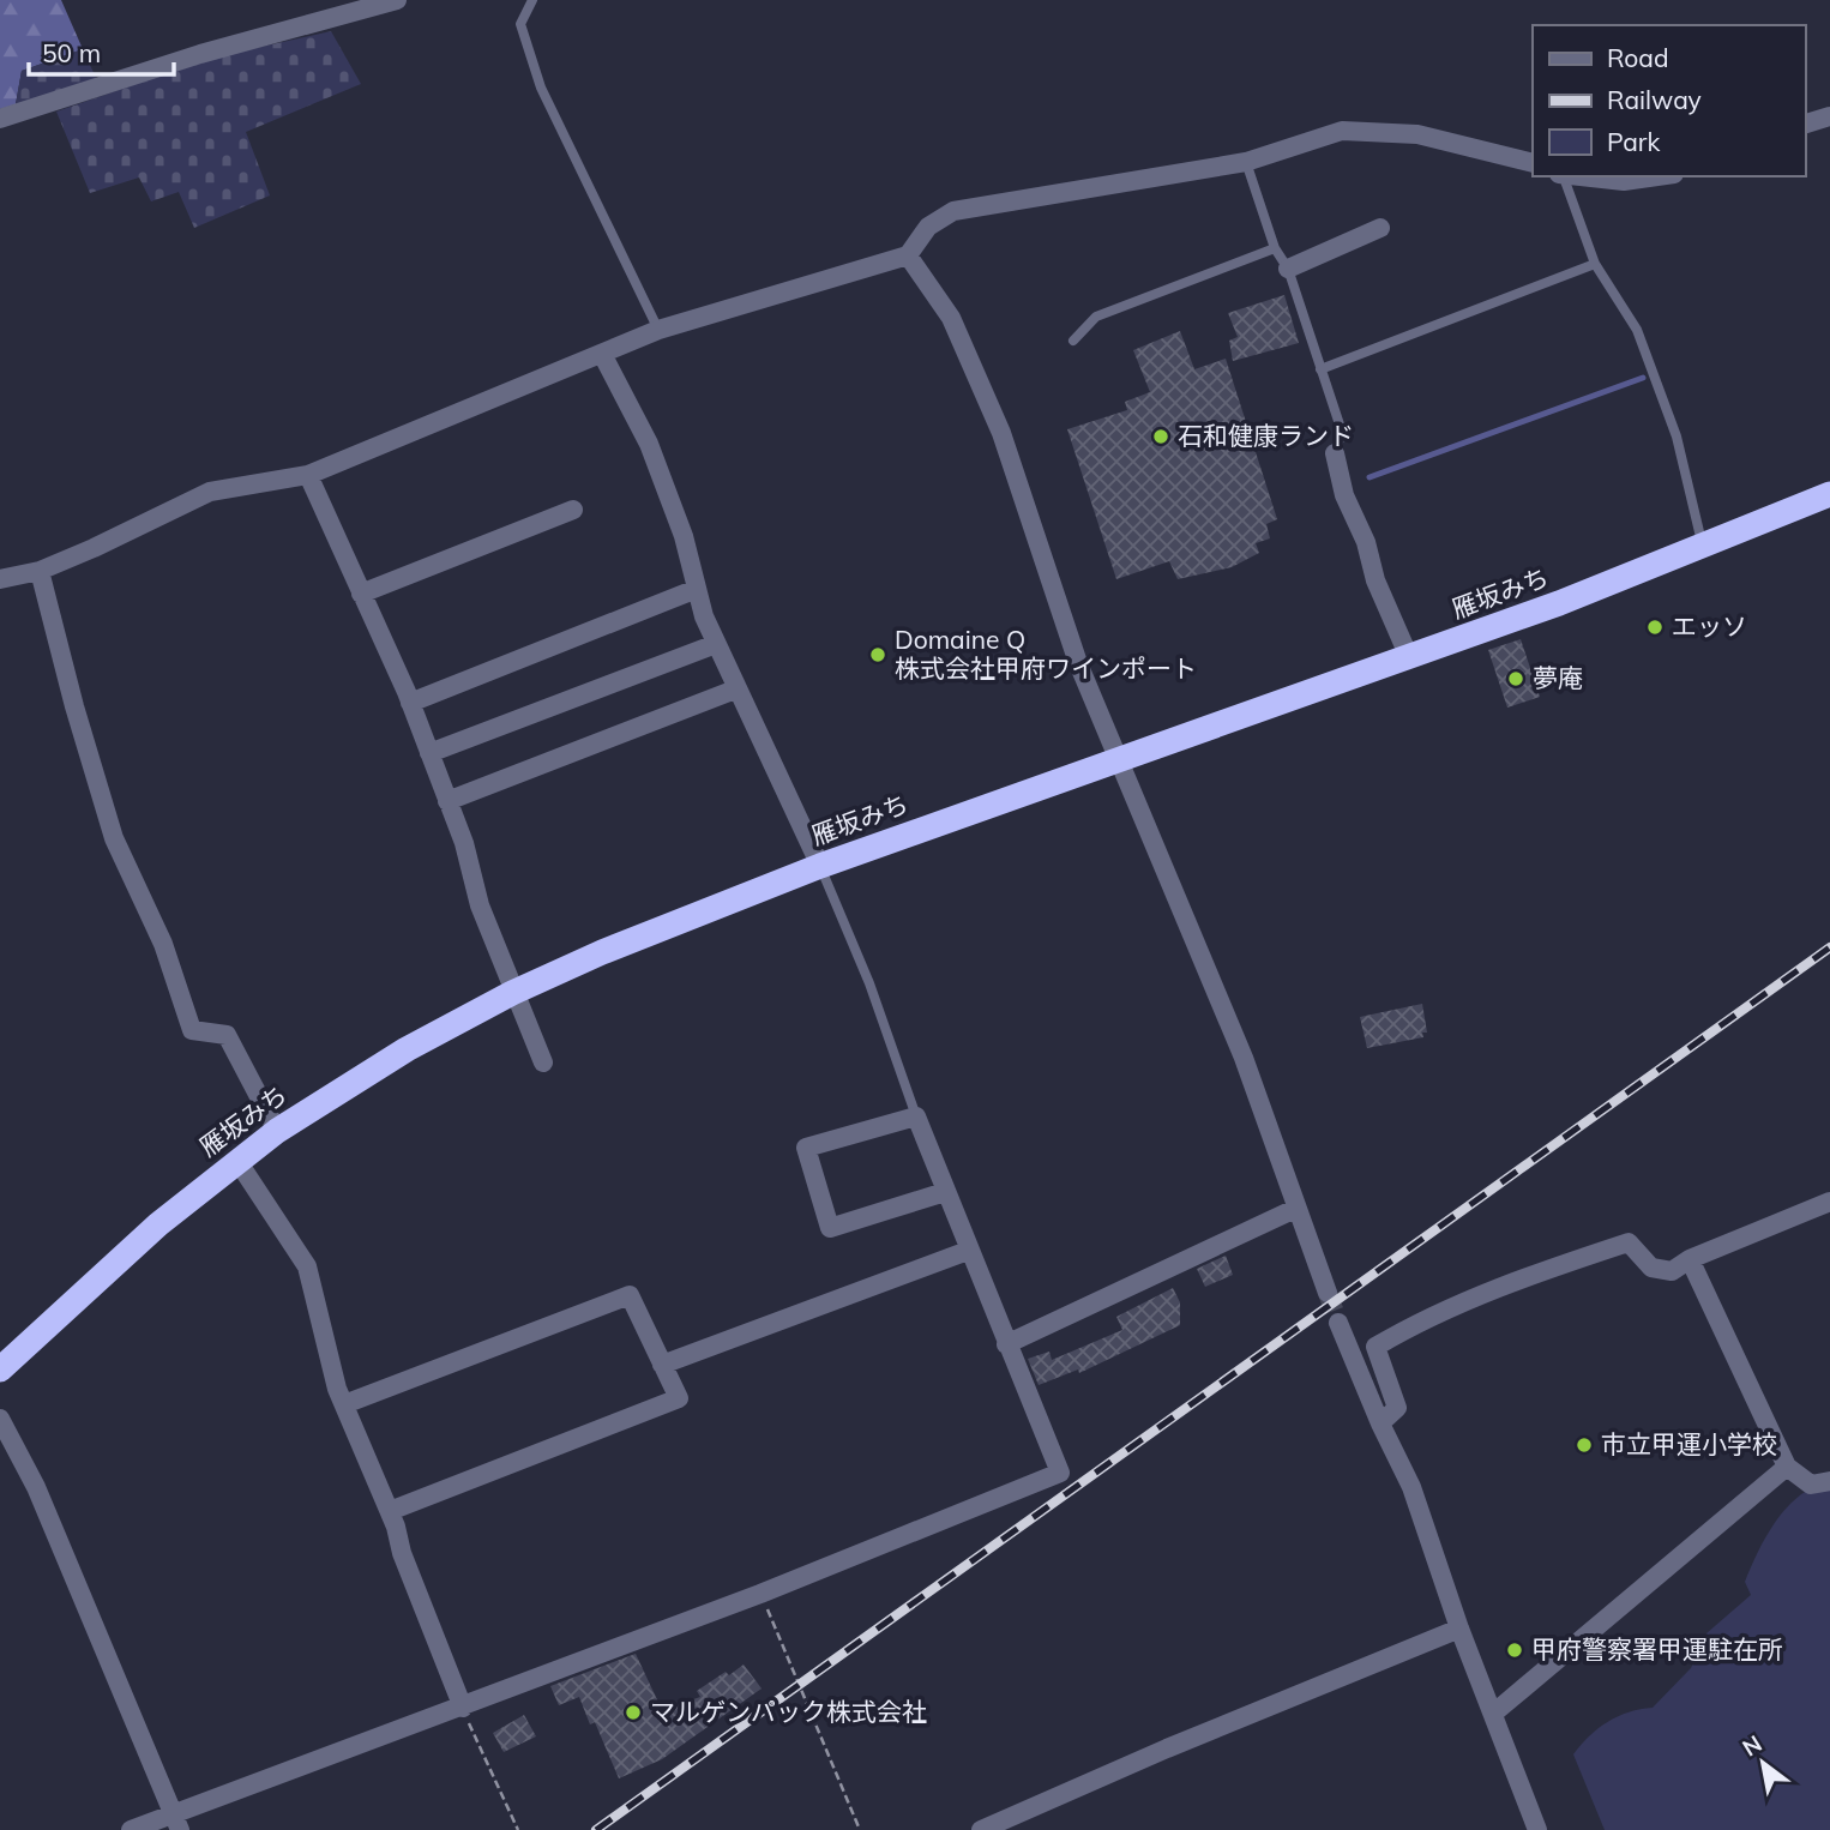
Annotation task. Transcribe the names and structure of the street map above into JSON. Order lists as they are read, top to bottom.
{
  "streets": {
    "highway": ["雁坂みち"]
  },
  "places": [
    "石和健康ランド",
    "エッソ",
    "Domaine Q 株式会社甲府ワインポート",
    "夢庵",
    "市立甲運小学校",
    "甲府警察署甲運駐在所",
    "マルゲンパック株式会社"
  ],
  "legend": ["Road", "Railway", "Park"],
  "scale_bar": "50 m",
  "north": "top left"
}
